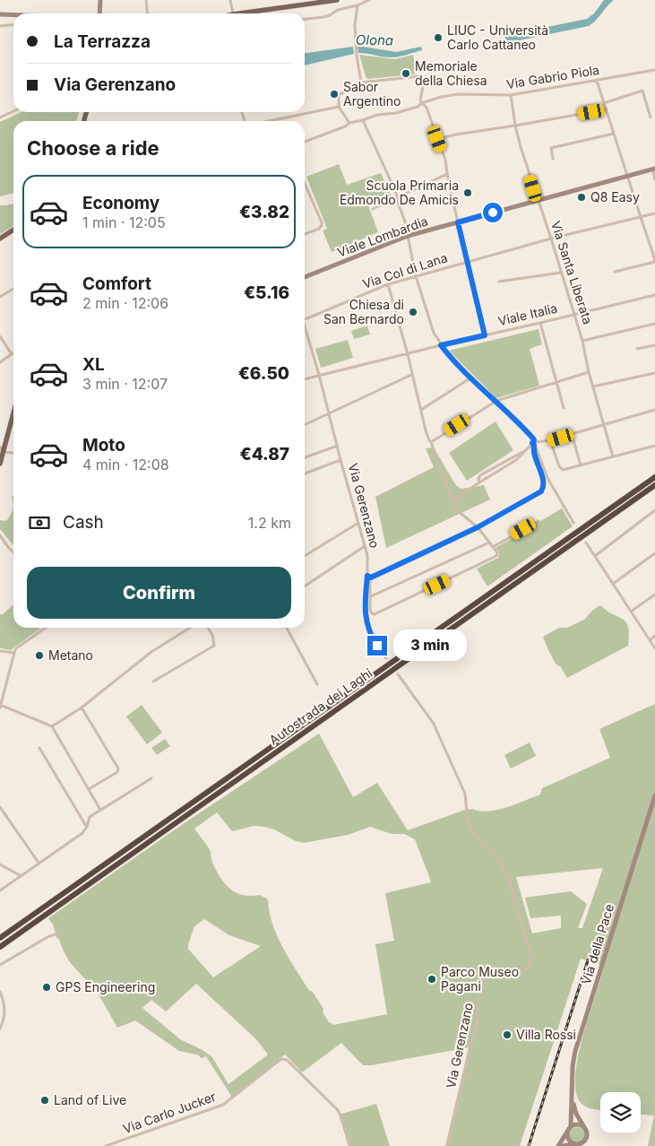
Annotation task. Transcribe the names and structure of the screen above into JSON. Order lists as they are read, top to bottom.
{
  "streets": {
    "highway": ["Autostrada dei Laghi"],
    "main road": ["Viale Lombardia", "Via della Pace"],
    "street": [
      "Via Gabrio Piola",
      "Via Col di Lana",
      "Via Santa Liberata",
      "Viale Italia",
      "Via Gerenzano",
      "Via Carlo Jucker"
    ]
  },
  "crossings": [
    ["Via Gabrio Piola", "Via Santa Liberata"],
    ["Viale Lombardia", "Via Santa Liberata"],
    ["Via Col di Lana", "Via Santa Liberata"],
    ["Via Santa Liberata", "Viale Italia"],
    ["Viale Italia", "Via Gerenzano"]
  ],
  "water": ["Olona"],
  "places": [
    "LIUC - Università Carlo Cattaneo",
    "Memoriale della Chiesa",
    "Sabor Argentino",
    "Scuola Primaria Edmondo De Amicis",
    "Q8 Easy",
    "Chiesa di San Bernardo",
    "Metano",
    "Parco Museo Pagani",
    "GPS Engineering",
    "Villa Rossi",
    "Land of Live"
  ],
  "page": {
    "banner": ["La Terrazza", "Via Gerenzano"],
    "heading": "Choose a ride",
    "list": [
      {
        "name": "Economy",
        "note": "1 min · 12:05",
        "value": "€3.82"
      },
      {
        "name": "Comfort",
        "note": "2 min · 12:06",
        "value": "€5.16"
      },
      {
        "name": "XL",
        "note": "3 min · 12:07",
        "value": "€6.50"
      },
      {
        "name": "Moto",
        "note": "4 min · 12:08",
        "value": "€4.87"
      }
    ],
    "pay": ["Cash", "1.2 km"],
    "buttons": "Confirm",
    "bubble": "3 min"
  }
}
